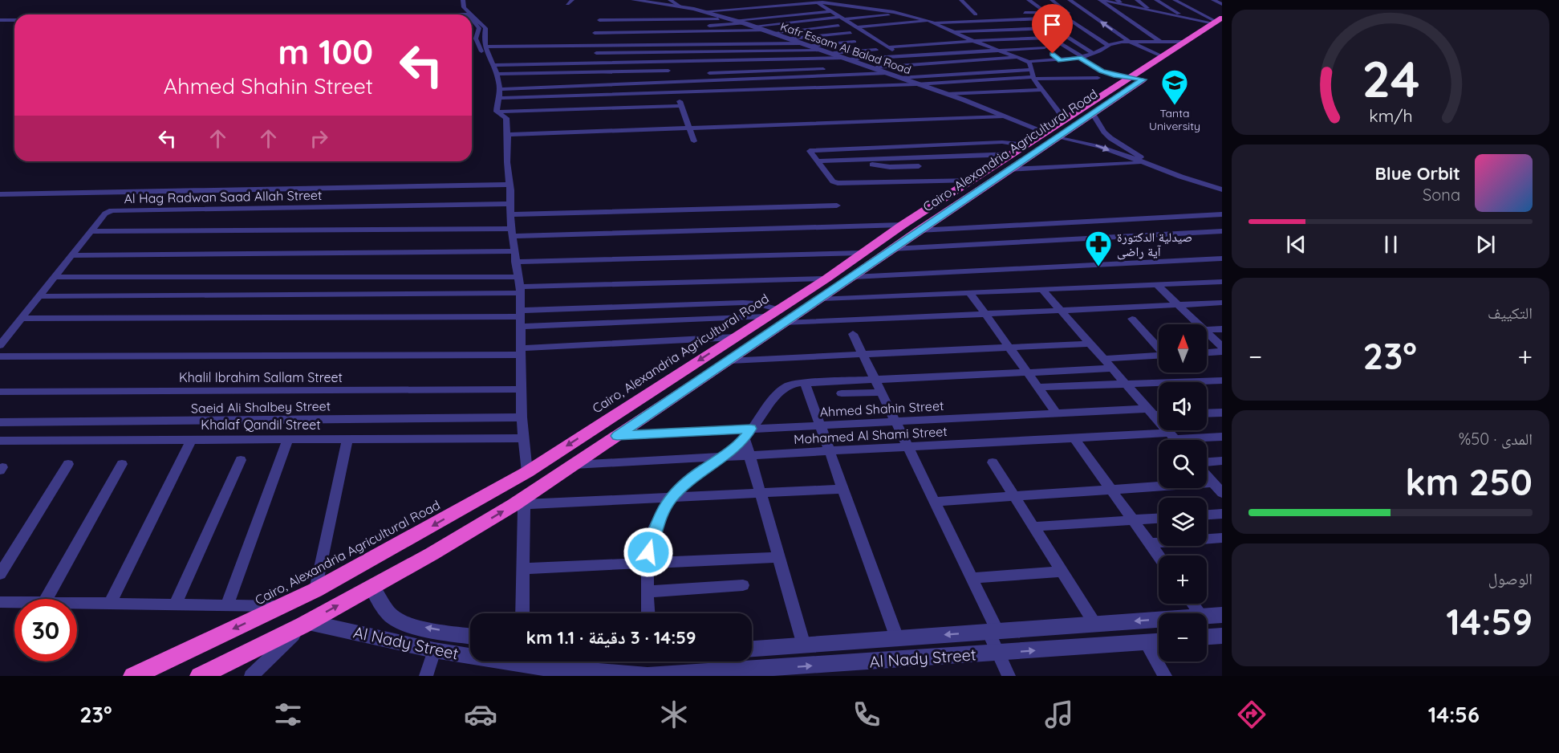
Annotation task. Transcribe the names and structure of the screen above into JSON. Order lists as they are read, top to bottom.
{
  "streets": {
    "highway": ["Cairo, Alexandria Agricultural Road"],
    "street": [
      "Kafr Essam Al Balad Road",
      "Al Hag Radwan Saad Allah Street",
      "Khalil Ibrahim Sallam Street",
      "Saeid Ali Shalbey Street",
      "Ahmed Shahin Street",
      "Khalaf Qandil Street",
      "Mohamed Al Shami Street",
      "Al Nady Street"
    ]
  },
  "crossings": [
    ["Kafr Essam Al Balad Road", "Cairo, Alexandria Agricultural Road"],
    ["Cairo, Alexandria Agricultural Road", "Ahmed Shahin Street"],
    ["Cairo, Alexandria Agricultural Road", "Mohamed Al Shami Street"],
    ["Cairo, Alexandria Agricultural Road", "Al Nady Street"]
  ],
  "places": {
    "school or university": ["Tanta University"],
    "pharmacy": ["صيدلية الدكتورة آية راضى"]
  },
  "north": "top",
  "page": {
    "turn": ["100 m", "Ahmed Shahin Street"],
    "song": ["Blue Orbit", "Sona"],
    "tile": [
      "التكييف",
      ["المدى · 50%", "250 km"],
      ["الوصول", "14:59"]
    ],
    "map_buttons": ["+", "−"],
    "heat": ["−", "23°", "+"],
    "limit": "30",
    "trip": "14:59 · 3 دقيقة · 1.1 km",
    "tabs": ["14:56", "23°"],
    "gauge": ["24", "km/h"]
  }
}
